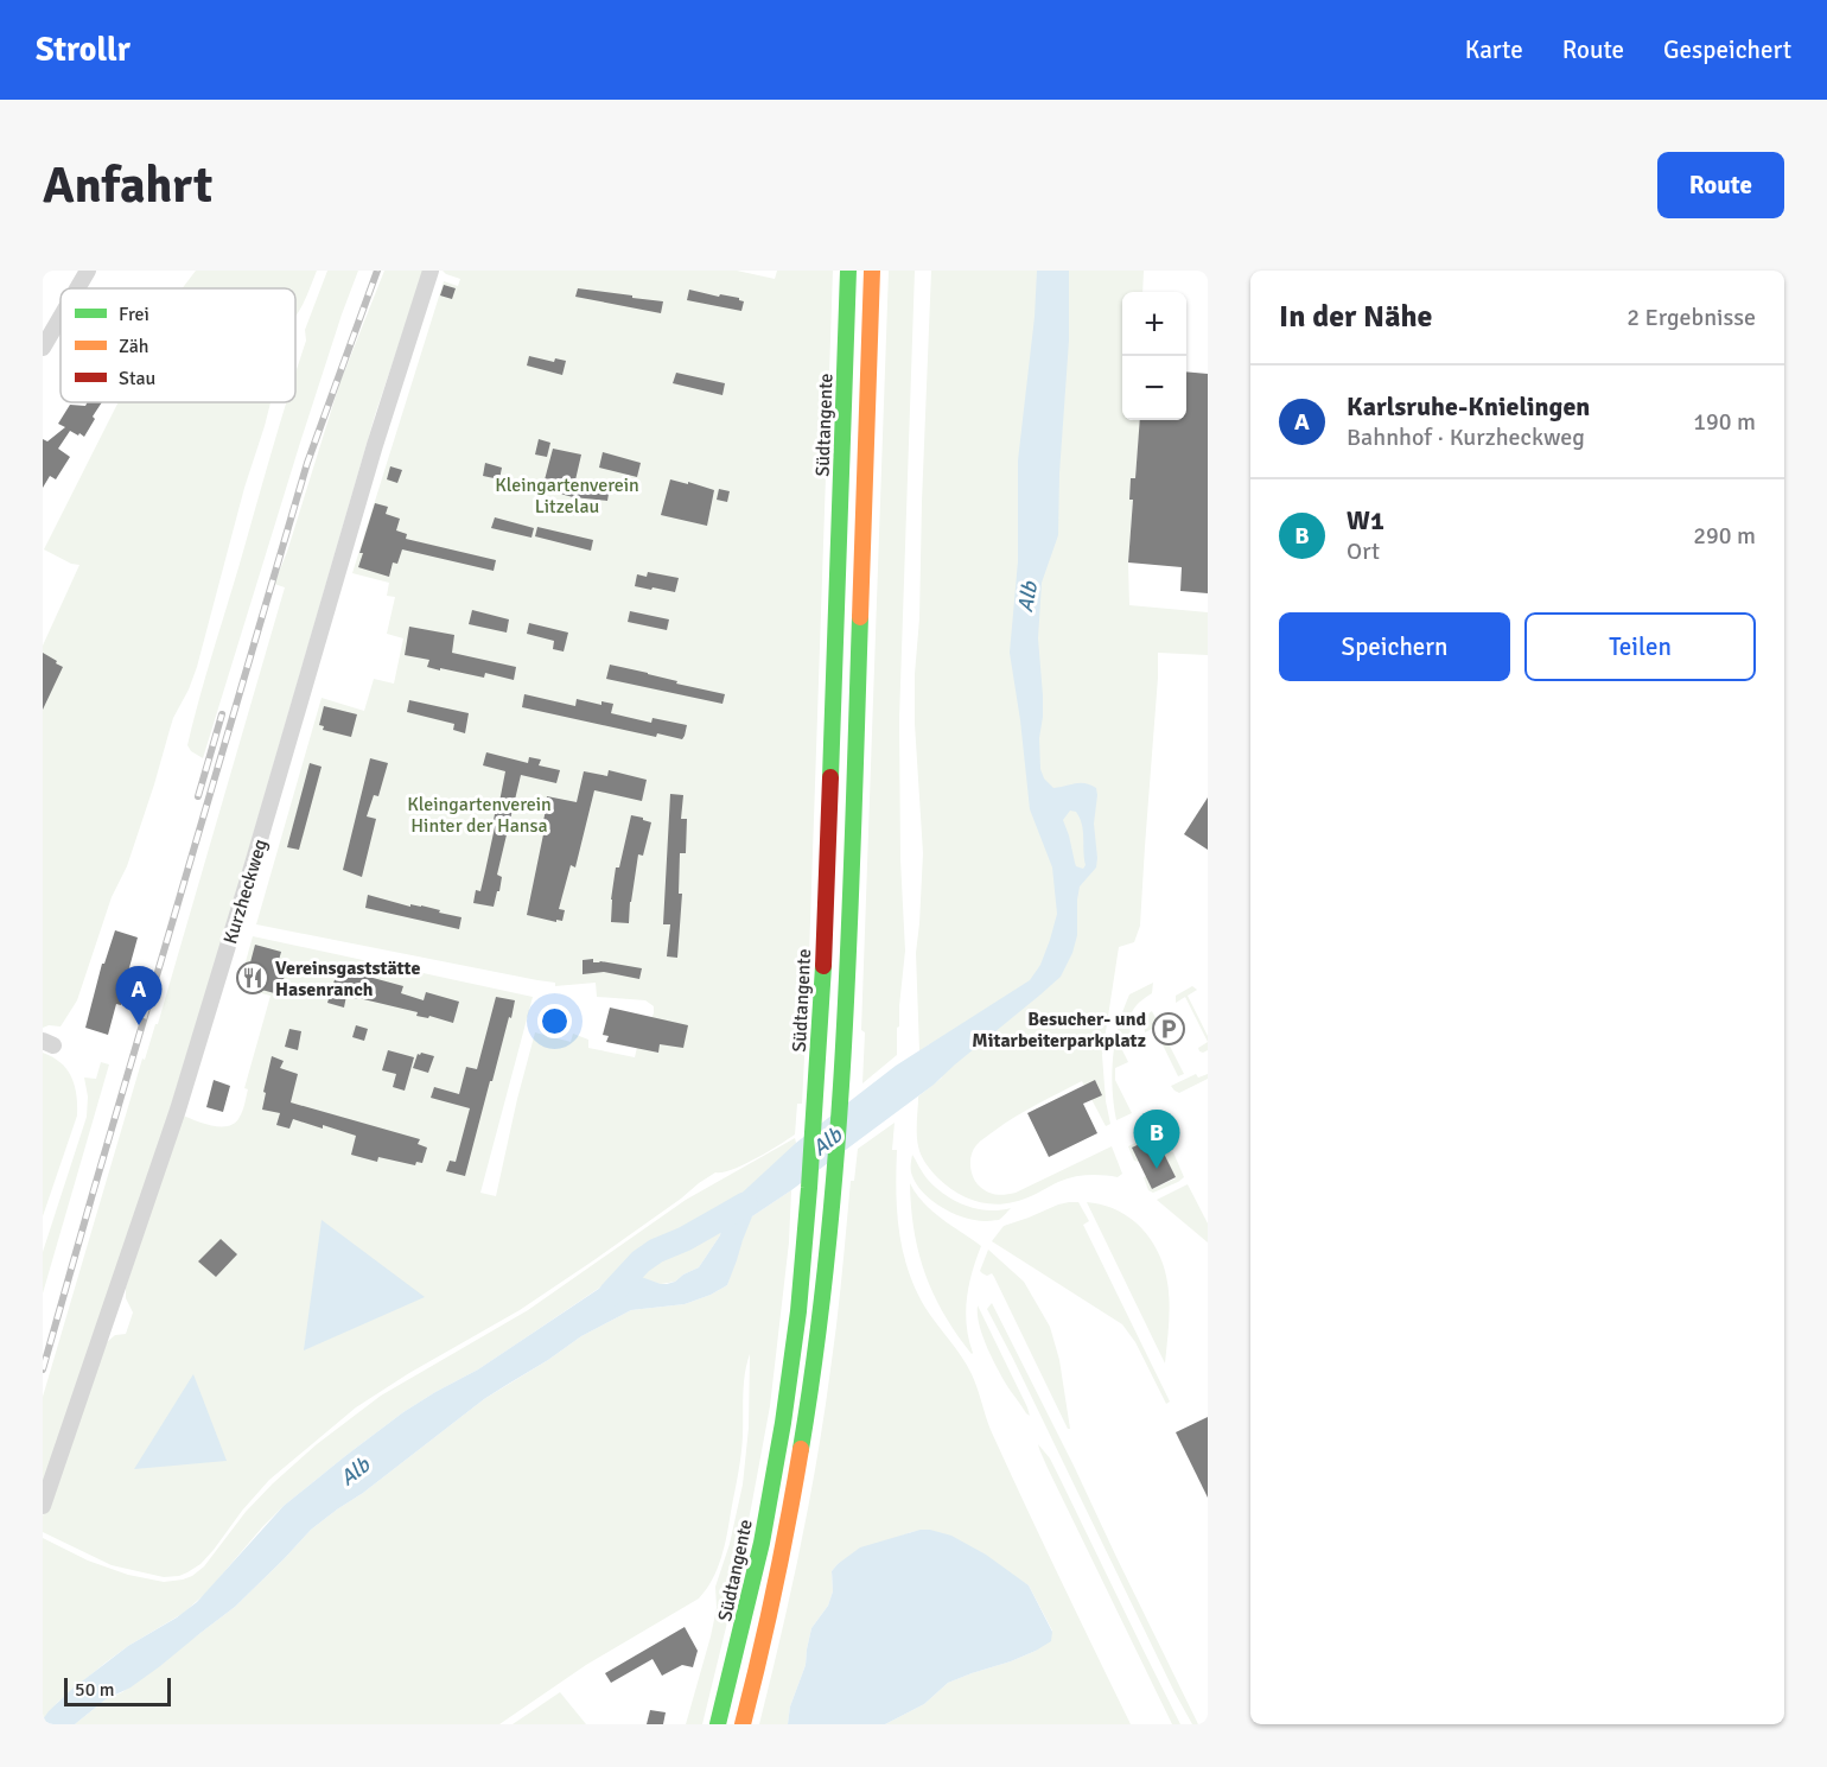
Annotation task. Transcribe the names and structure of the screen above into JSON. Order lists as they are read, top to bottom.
{
  "streets": {
    "highway": ["Südtangente"],
    "street": ["Kurzheckweg"]
  },
  "water": ["Alb"],
  "parks": ["Kleingartenverein Litzelau", "Kleingartenverein Hinter der Hansa"],
  "places": {
    "restaurant": ["Vereinsgaststätte Hasenranch"],
    "parking": ["Besucher- und Mitarbeiterparkplatz"]
  },
  "legend": ["Frei", "Zäh", "Stau"],
  "scale_bar": "50 m",
  "page": {
    "header": "Strollr",
    "nav": ["Karte", "Route", "Gespeichert"],
    "buttons": [
      "Route",
      ["Speichern", "Teilen"]
    ],
    "title": "Anfahrt",
    "heading": ["In der Nähe", "2 Ergebnisse"],
    "map_buttons": ["+", "−"],
    "list": [
      {
        "mark": "A",
        "name": "Karlsruhe-Knielingen",
        "note": "Bahnhof · Kurzheckweg",
        "value": "190 m"
      },
      {
        "mark": "B",
        "name": "W1",
        "note": "Ort",
        "value": "290 m"
      }
    ],
    "pins": ["A", "B"],
    "scale": "50 m"
  }
}
